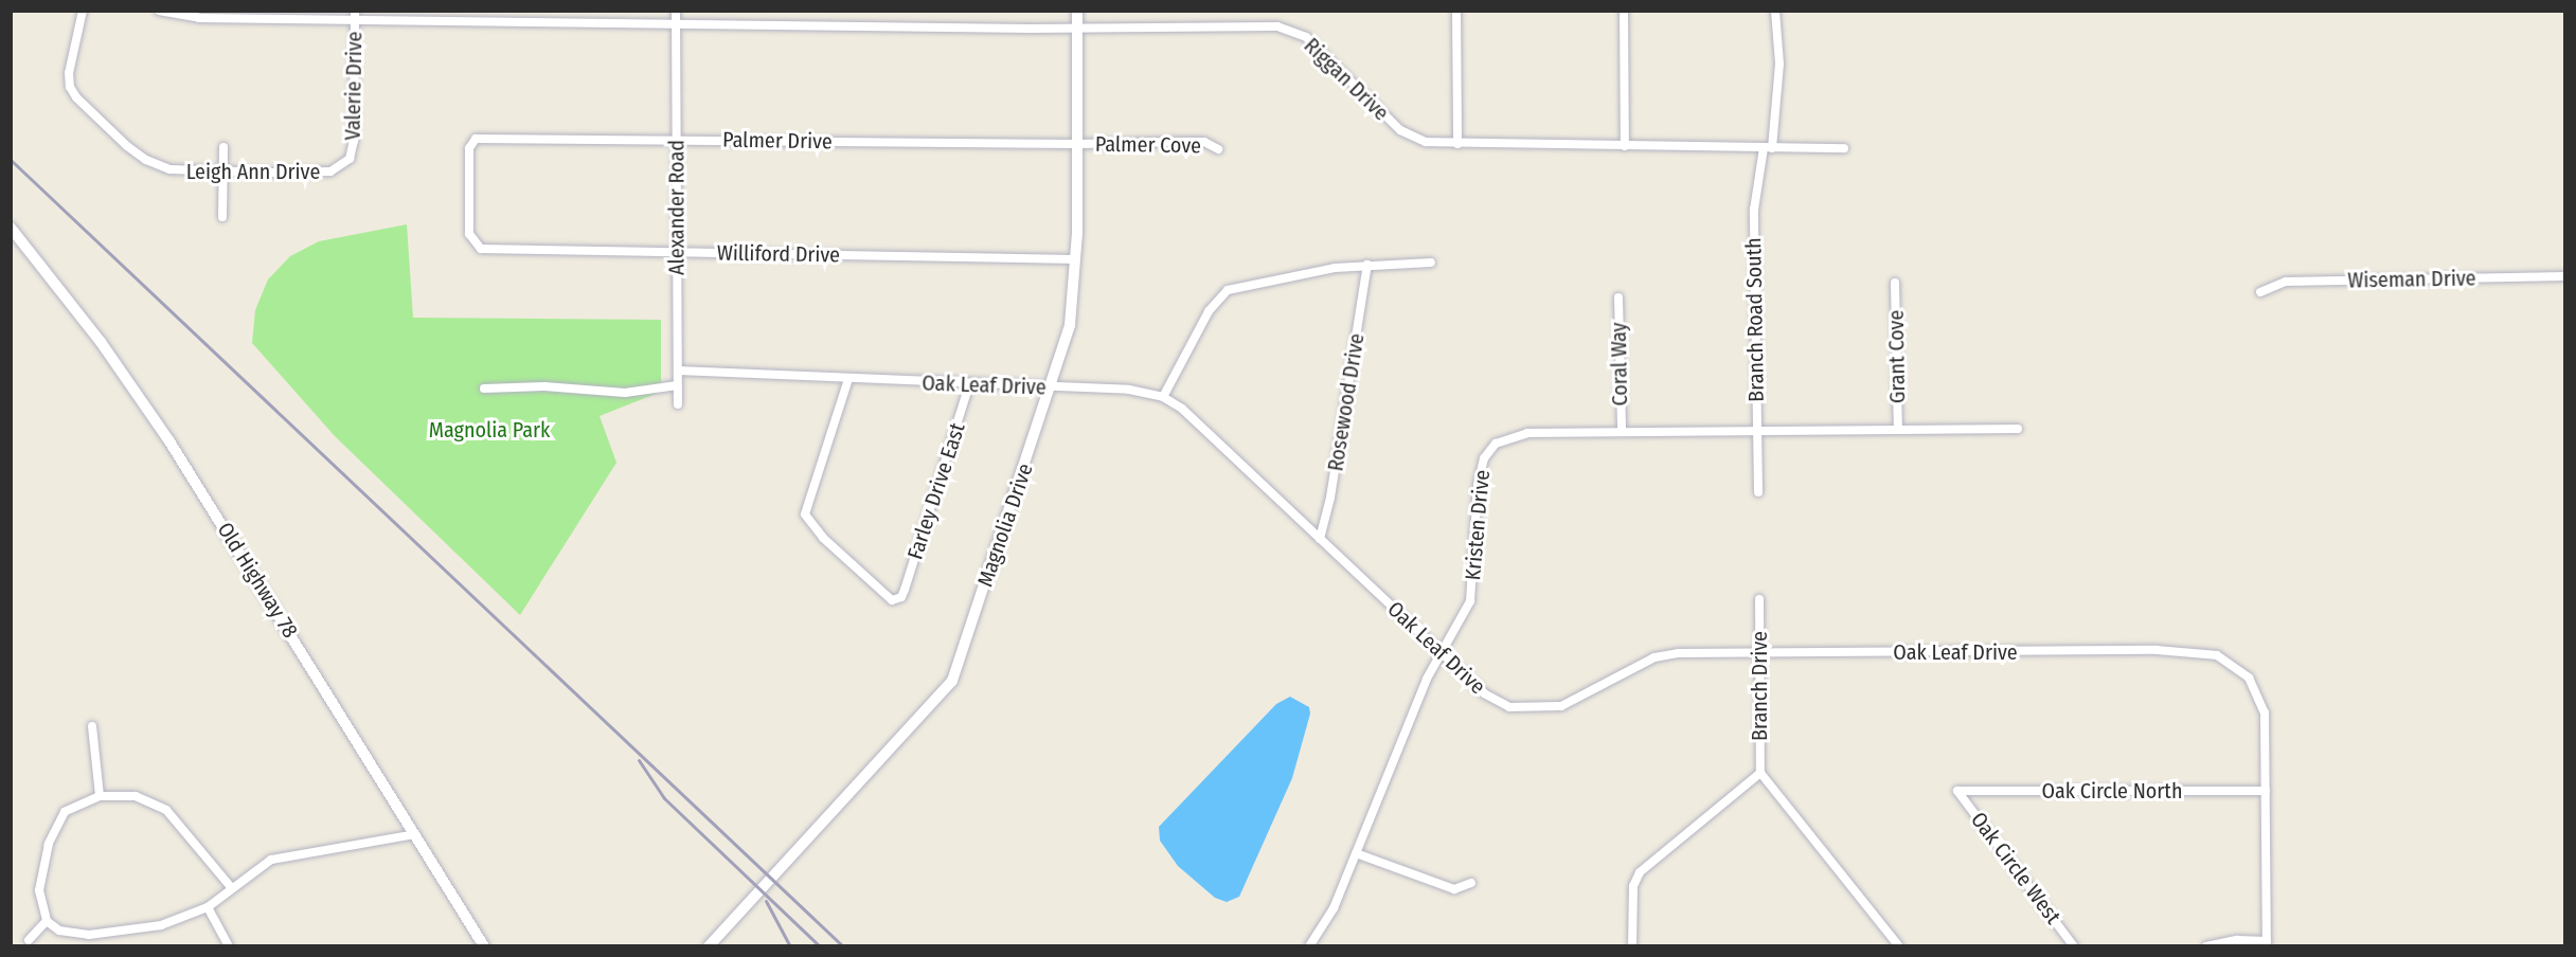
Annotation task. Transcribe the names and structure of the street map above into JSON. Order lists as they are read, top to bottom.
{
  "streets": {
    "street": [
      "Riggan Drive",
      "Valerie Drive",
      "Palmer Drive",
      "Palmer Cove",
      "Leigh Ann Drive",
      "Alexander Road",
      "Williford Drive",
      "Wiseman Drive",
      "Branch Road South",
      "Grant Cove",
      "Coral Way",
      "Oak Leaf Drive",
      "Rosewood Drive",
      "Farley Drive East",
      "Magnolia Drive",
      "Kristen Drive",
      "Old Highway 78",
      "Branch Drive",
      "Oak Circle North",
      "Oak Circle West"
    ]
  },
  "crossings": [
    ["Riggan Drive", "Valerie Drive"],
    ["Riggan Drive", "Alexander Road"],
    ["Riggan Drive", "Branch Road South"],
    ["Riggan Drive", "Magnolia Drive"],
    ["Valerie Drive", "Leigh Ann Drive"],
    ["Palmer Drive", "Palmer Cove"],
    ["Palmer Drive", "Alexander Road"],
    ["Palmer Drive", "Williford Drive"],
    ["Palmer Drive", "Magnolia Drive"],
    ["Palmer Cove", "Magnolia Drive"],
    ["Alexander Road", "Williford Drive"],
    ["Alexander Road", "Oak Leaf Drive"],
    ["Williford Drive", "Magnolia Drive"],
    ["Branch Road South", "Kristen Drive"],
    ["Grant Cove", "Kristen Drive"],
    ["Coral Way", "Kristen Drive"],
    ["Oak Leaf Drive", "Rosewood Drive"],
    ["Oak Leaf Drive", "Farley Drive East"],
    ["Oak Leaf Drive", "Magnolia Drive"],
    ["Oak Leaf Drive", "Kristen Drive"],
    ["Oak Leaf Drive", "Branch Drive"],
    ["Oak Leaf Drive", "Oak Circle North"],
    ["Oak Circle North", "Oak Circle West"]
  ],
  "parks": ["Magnolia Park"]
}
